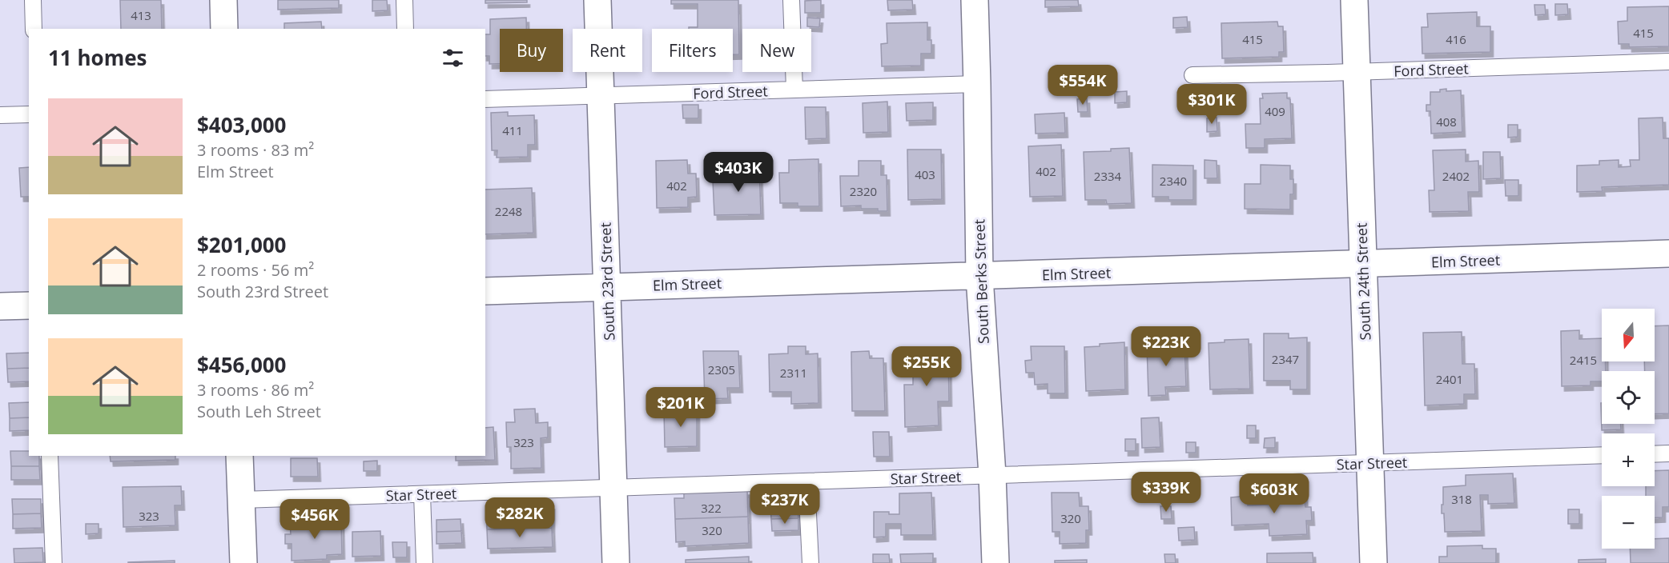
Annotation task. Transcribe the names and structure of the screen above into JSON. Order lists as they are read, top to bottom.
{
  "streets": {
    "street": [
      "Elm Street",
      "South 23rd Street",
      "South Berks Street",
      "South 24th Street"
    ],
    "lane": ["Ford Street", "Star Street"]
  },
  "crossings": [
    ["Ford Street", "South 23rd Street"],
    ["Ford Street", "South Berks Street"],
    ["Ford Street", "South 24th Street"],
    ["Elm Street", "South 23rd Street"],
    ["Elm Street", "South Berks Street"],
    ["Elm Street", "South 24th Street"],
    ["South 23rd Street", "Star Street"],
    ["South Berks Street", "Star Street"],
    ["South 24th Street", "Star Street"]
  ],
  "house_numbers": [
    "413",
    "415",
    "415",
    "416",
    "409",
    "408",
    "411",
    "402",
    "403",
    "2334",
    "2402",
    "2340",
    "402",
    "2320",
    "2248",
    "2347",
    "2415",
    "2305",
    "2311",
    "2401",
    "323",
    "318",
    "322",
    "323",
    "320",
    "320"
  ],
  "north": "bottom",
  "page": {
    "chip": [
      "Buy",
      "Rent",
      "Filters",
      "New"
    ],
    "heading": "11 homes",
    "price": [
      "$554K",
      "$301K",
      "$403K",
      "$223K",
      "$255K",
      "$201K",
      "$339K",
      "$603K",
      "$237K",
      "$282K",
      "$456K"
    ],
    "list": [
      {
        "name": "$403,000",
        "note": "3 rooms · 83 m² · Elm Street"
      },
      {
        "name": "$201,000",
        "note": "2 rooms · 56 m² · South 23rd Street"
      },
      {
        "name": "$456,000",
        "note": "3 rooms · 86 m² · South Leh Street"
      }
    ],
    "map_buttons": ["+", "−"]
  }
}
